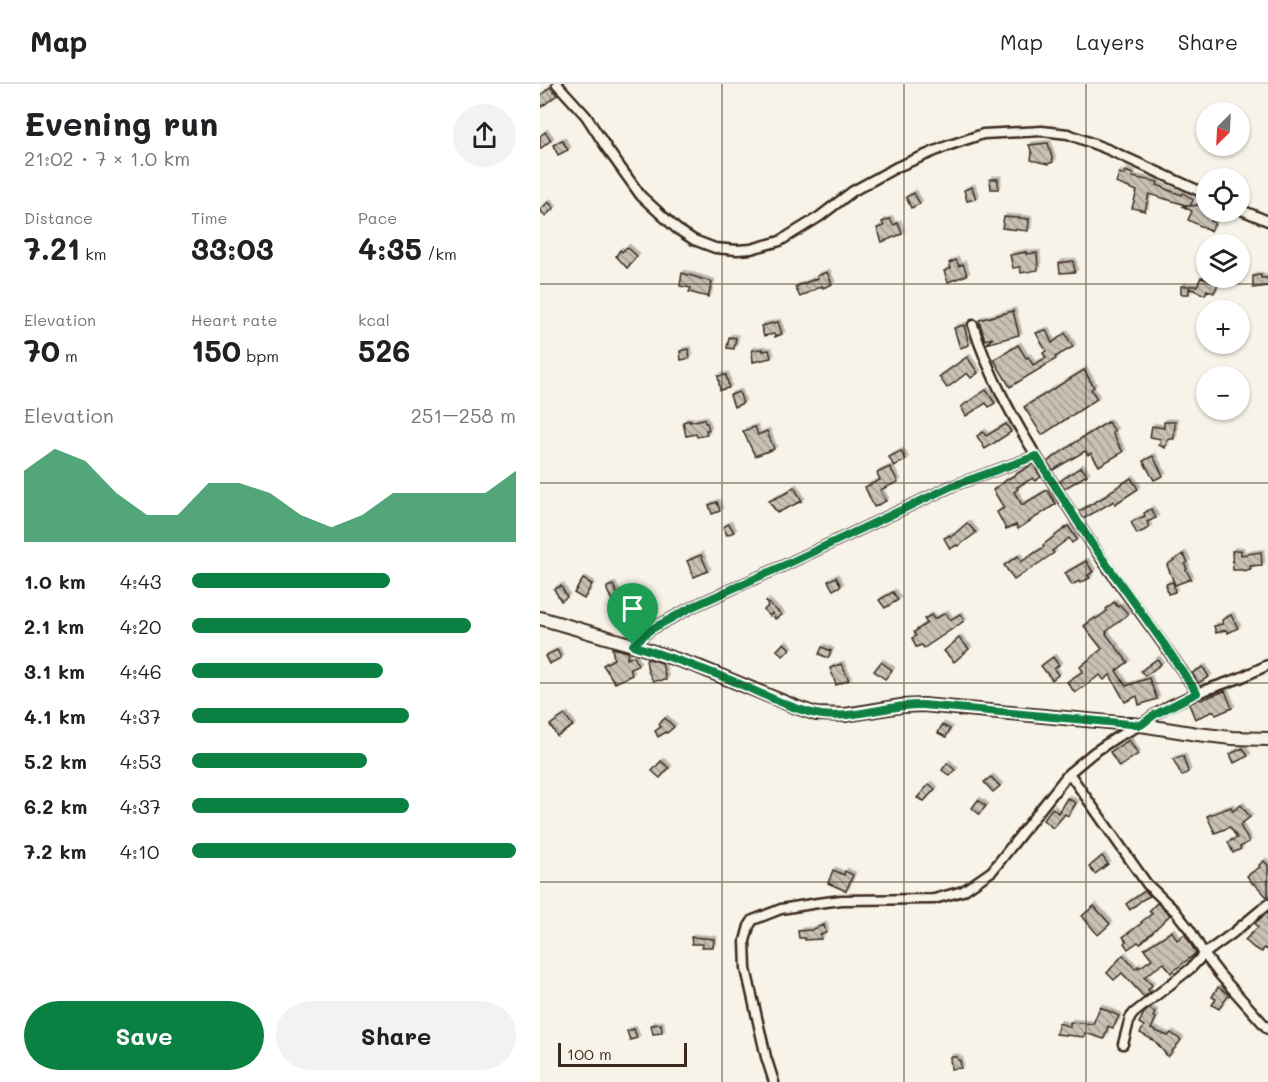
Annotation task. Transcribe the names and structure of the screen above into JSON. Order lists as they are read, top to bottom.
{
  "scale_bar": "100 m",
  "north": "bottom left",
  "page": {
    "header": "Map",
    "nav": ["Map", "Layers", "Share"],
    "heading": ["Evening run", "21:02 · 7 × 1.0 km"],
    "map_buttons": ["+", "−"],
    "stats": [
      ["Distance", "7.21 km"],
      ["Time", "33:03"],
      ["Pace", "4:35 /km"],
      ["Elevation", "70 m"],
      ["Heart rate", "150 bpm"],
      ["kcal", "526"]
    ],
    "chart": ["Elevation", "251–258 m"],
    "list": [
      {
        "name": "1.0 km",
        "note": "4:43"
      },
      {
        "name": "2.1 km",
        "note": "4:20"
      },
      {
        "name": "3.1 km",
        "note": "4:46"
      },
      {
        "name": "4.1 km",
        "note": "4:37"
      },
      {
        "name": "5.2 km",
        "note": "4:53"
      },
      {
        "name": "6.2 km",
        "note": "4:37"
      },
      {
        "name": "7.2 km",
        "note": "4:10"
      }
    ],
    "buttons": ["Save", "Share"],
    "scale": "100 m"
  }
}
